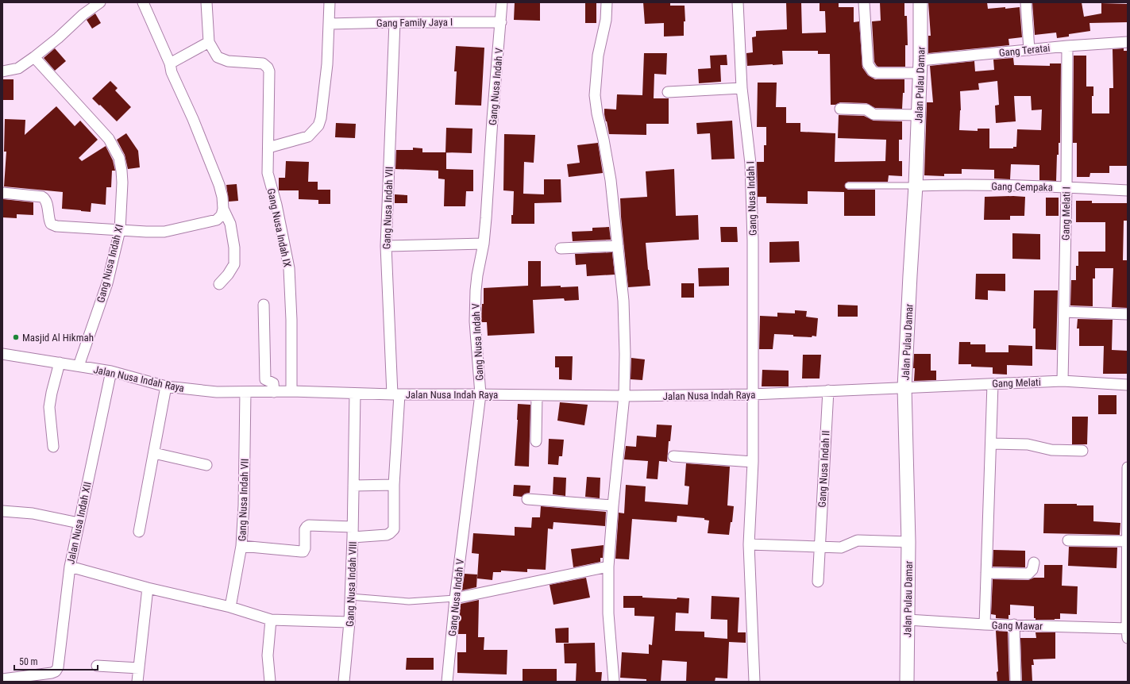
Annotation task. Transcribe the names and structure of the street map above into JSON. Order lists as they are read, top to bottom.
{
  "streets": {
    "street": [
      "Gang Family Jaya I",
      "Gang Teratai",
      "Jalan Pulau Damar",
      "Gang Nusa Indah V",
      "Gang Cempaka",
      "Gang Nusa Indah I",
      "Gang Nusa Indah VII",
      "Gang Melati I",
      "Gang Nusa Indah IX",
      "Gang Nusa Indah XI",
      "Jalan Nusa Indah Raya",
      "Gang Melati",
      "Gang Nusa Indah II",
      "Jalan Nusa Indah XII",
      "Gang Nusa Indah VIII",
      "Gang Mawar"
    ]
  },
  "crossings": [
    ["Gang Family Jaya I", "Gang Nusa Indah V"],
    ["Gang Family Jaya I", "Gang Nusa Indah VII"],
    ["Gang Teratai", "Jalan Pulau Damar"],
    ["Gang Teratai", "Gang Melati I"],
    ["Jalan Pulau Damar", "Gang Cempaka"],
    ["Jalan Pulau Damar", "Jalan Nusa Indah Raya"],
    ["Jalan Pulau Damar", "Gang Melati"],
    ["Jalan Pulau Damar", "Gang Mawar"],
    ["Gang Nusa Indah V", "Jalan Nusa Indah Raya"],
    ["Gang Cempaka", "Gang Melati I"],
    ["Gang Nusa Indah I", "Jalan Nusa Indah Raya"],
    ["Gang Nusa Indah VII", "Jalan Nusa Indah Raya"],
    ["Gang Melati I", "Gang Melati"],
    ["Gang Nusa Indah IX", "Jalan Nusa Indah Raya"],
    ["Gang Nusa Indah XI", "Jalan Nusa Indah Raya"],
    ["Jalan Nusa Indah Raya", "Gang Melati"],
    ["Jalan Nusa Indah Raya", "Gang Nusa Indah II"],
    ["Jalan Nusa Indah Raya", "Jalan Nusa Indah XII"],
    ["Jalan Nusa Indah Raya", "Gang Nusa Indah VIII"]
  ],
  "places": ["Masjid Al Hikmah"],
  "scale_bar": "50 m"
}
